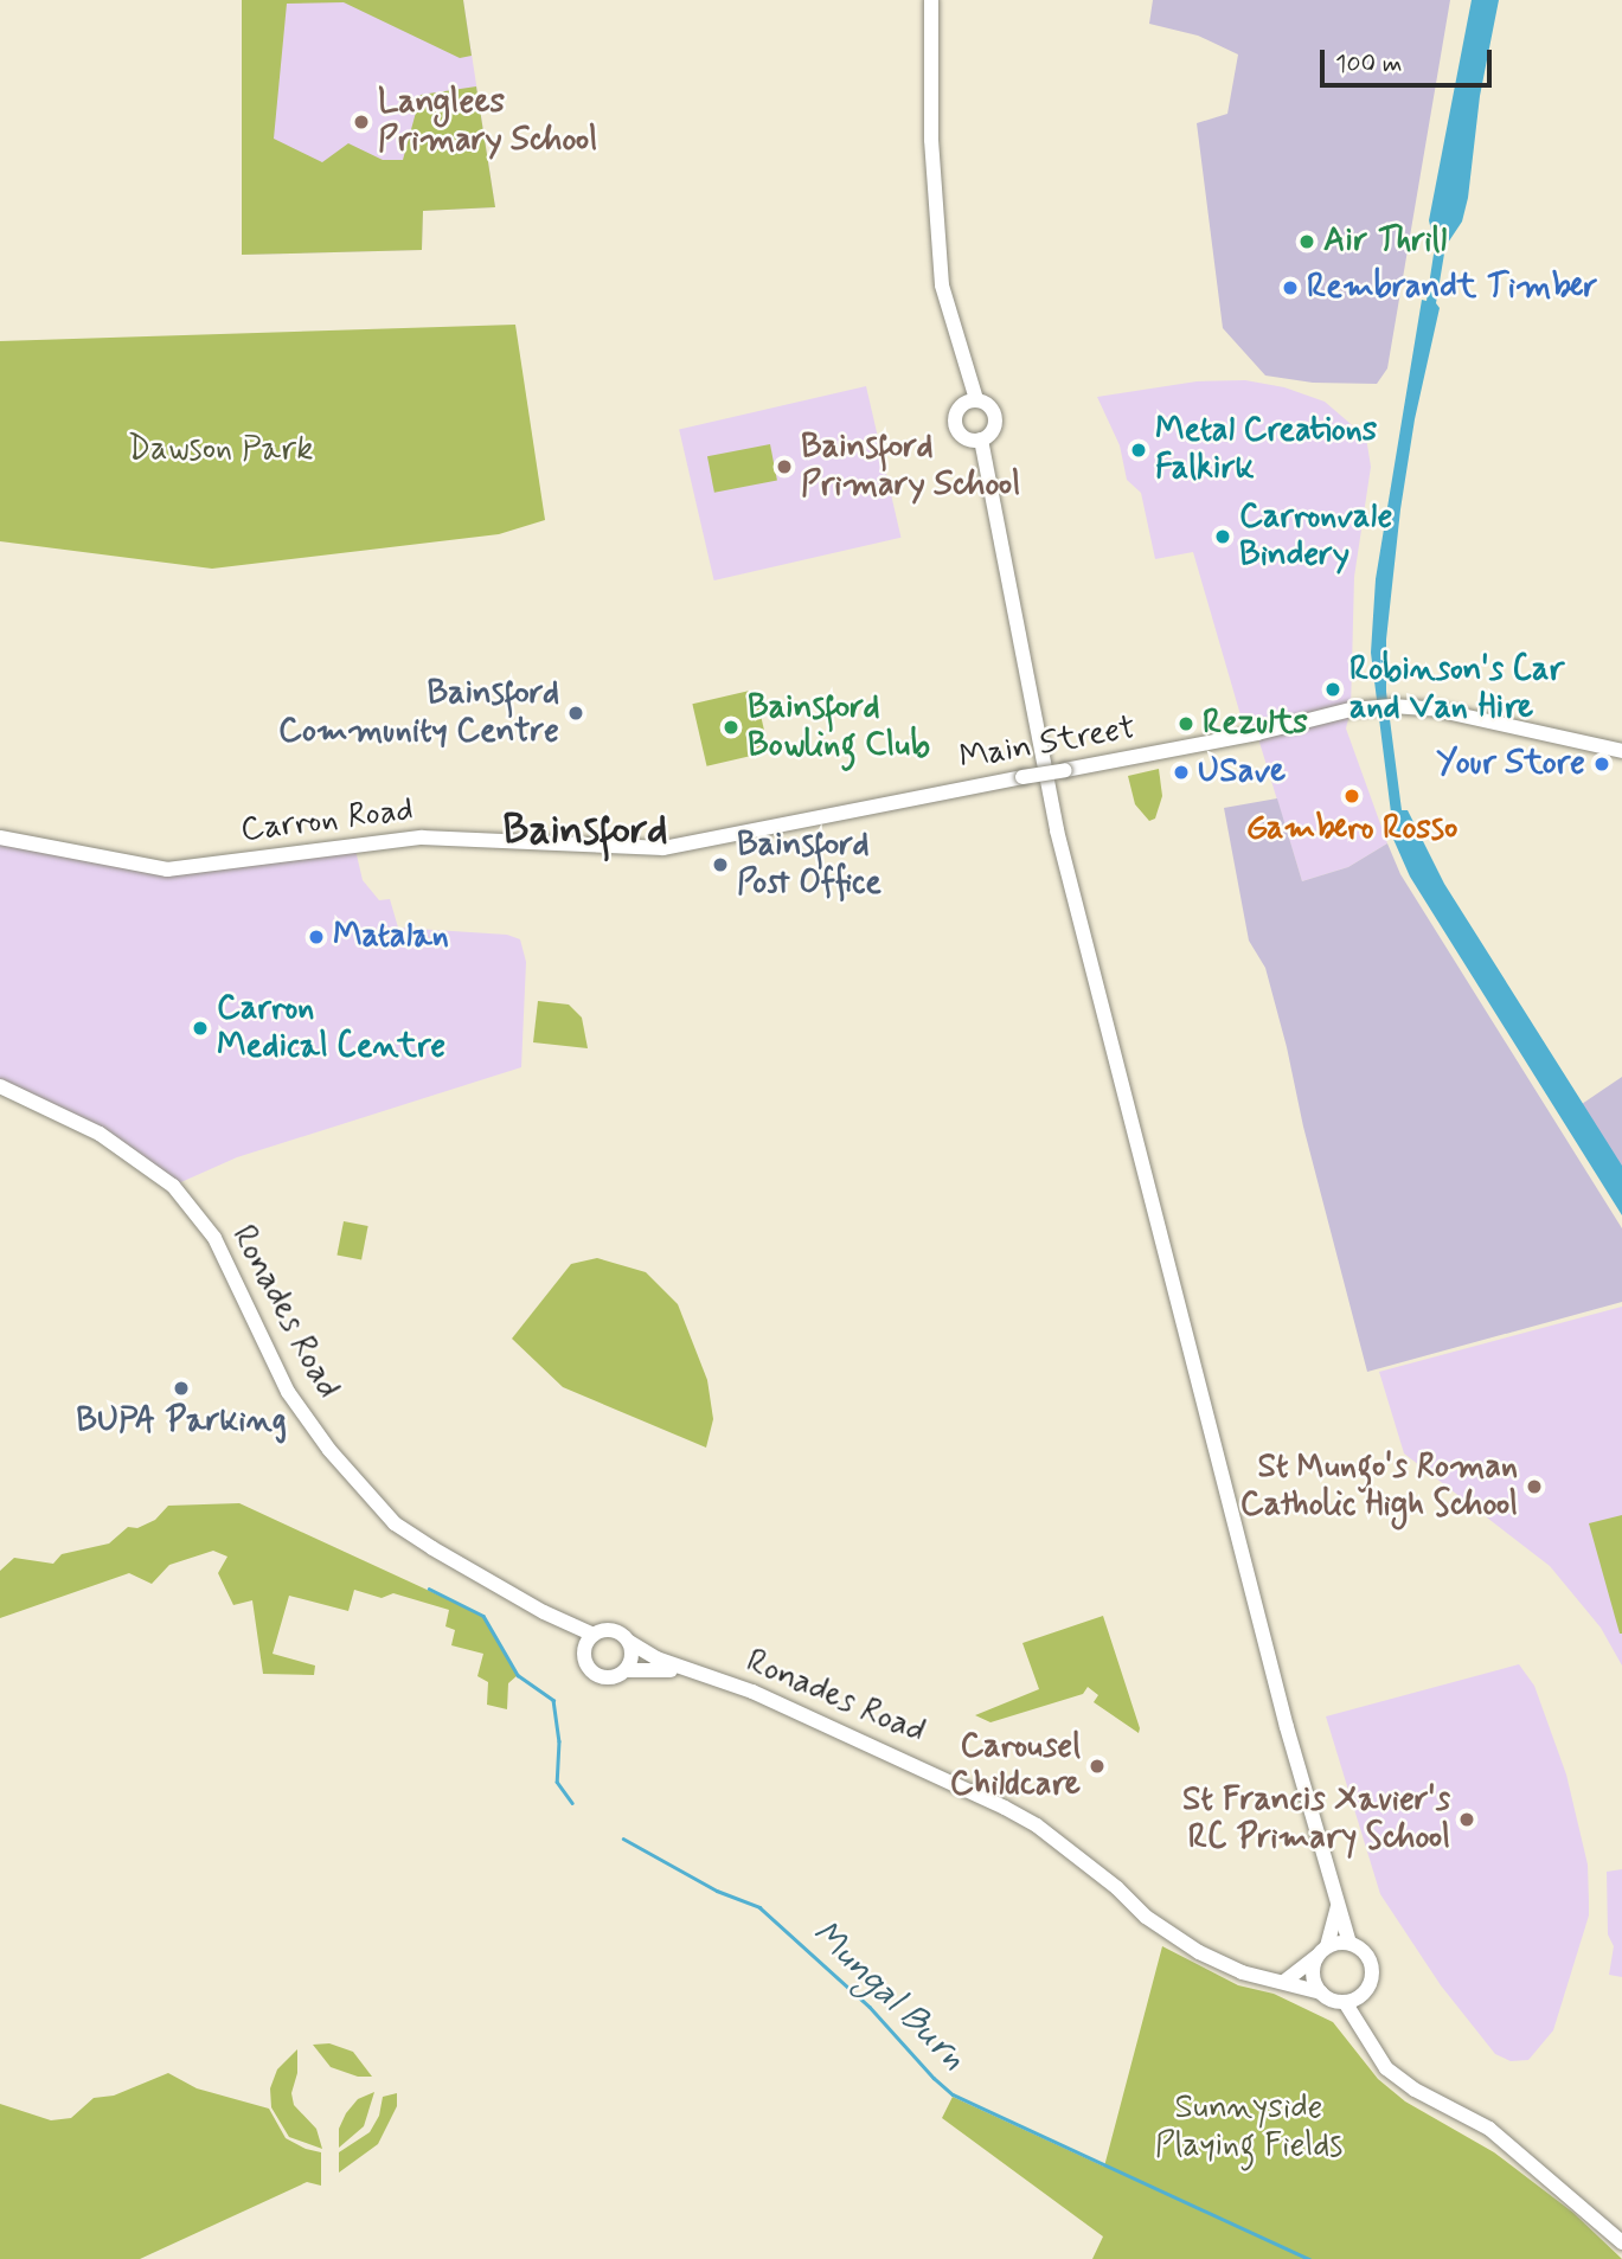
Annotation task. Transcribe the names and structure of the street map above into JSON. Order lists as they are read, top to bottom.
{
  "streets": {
    "main road": ["Main Street", "Carron Road", "Ronades Road"]
  },
  "crossings": [
    ["Main Street", "Carron Road"]
  ],
  "districts": ["Bainsford"],
  "water": ["Mungal Burn"],
  "parks": ["Dawson Park", "Sunnyside Playing Fields"],
  "places": [
    "Langlees Primary School",
    "Air Thrill",
    "Rembrandt Timber",
    "Metal Creations Falkirk",
    "Bainsford Primary School",
    "Carronvale Bindery",
    "Robinson's Car and Van Hire",
    "Bainsford Community Centre",
    "Rezults",
    "Bainsford Bowling Club",
    "Your Store",
    "USave",
    "Gambero Rosso",
    "Bainsford Post Office",
    "Matalan",
    "Carron Medical Centre",
    "BUPA Parking",
    "St Mungo's Roman Catholic High School",
    "Carousel Childcare",
    "St Francis Xavier's RC Primary School"
  ],
  "scale_bar": "100 m"
}
